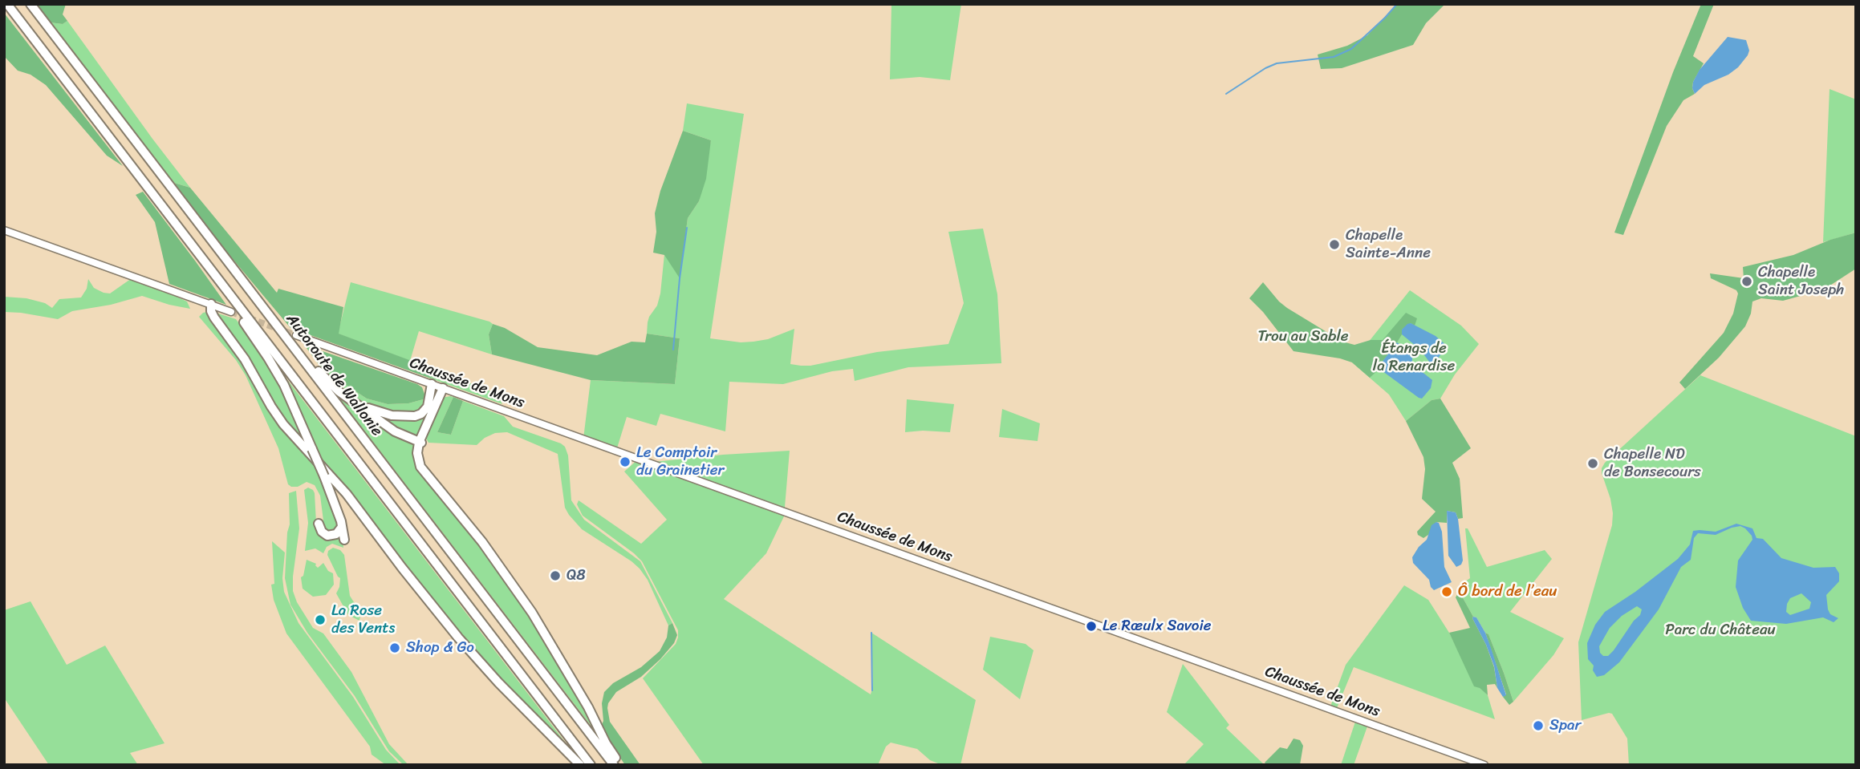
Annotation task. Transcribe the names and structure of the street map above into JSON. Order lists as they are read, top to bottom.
{
  "streets": {
    "highway": ["Autoroute de Wallonie"],
    "main road": ["Chaussée de Mons"]
  },
  "parks": ["Trou au Sable", "Étangs de la Renardise", "Parc du Château"],
  "places": [
    "Chapelle Sainte-Anne",
    "Chapelle Saint Joseph",
    "Le Comptoir du Grainetier",
    "Chapelle ND de Bonsecours",
    "Q8",
    "Ô bord de l’eau",
    "La Rose des Vents",
    "Le Rœulx Savoie",
    "Shop & Go",
    "Spar"
  ]
}
